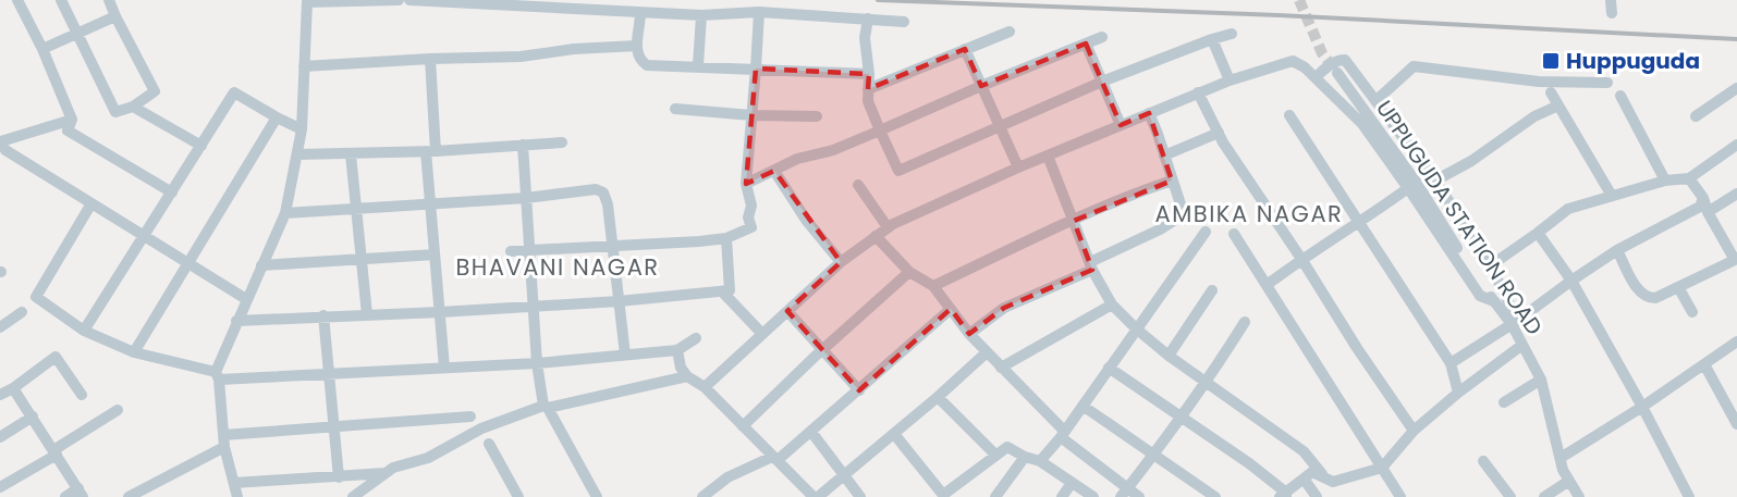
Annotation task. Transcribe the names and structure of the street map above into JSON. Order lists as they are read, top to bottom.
{
  "streets": {
    "street": ["UPPUGUDA STATION ROAD"]
  },
  "districts": ["AMBIKA NAGAR", "BHAVANI NAGAR"],
  "places": {
    "transit": ["Huppuguda"]
  }
}
